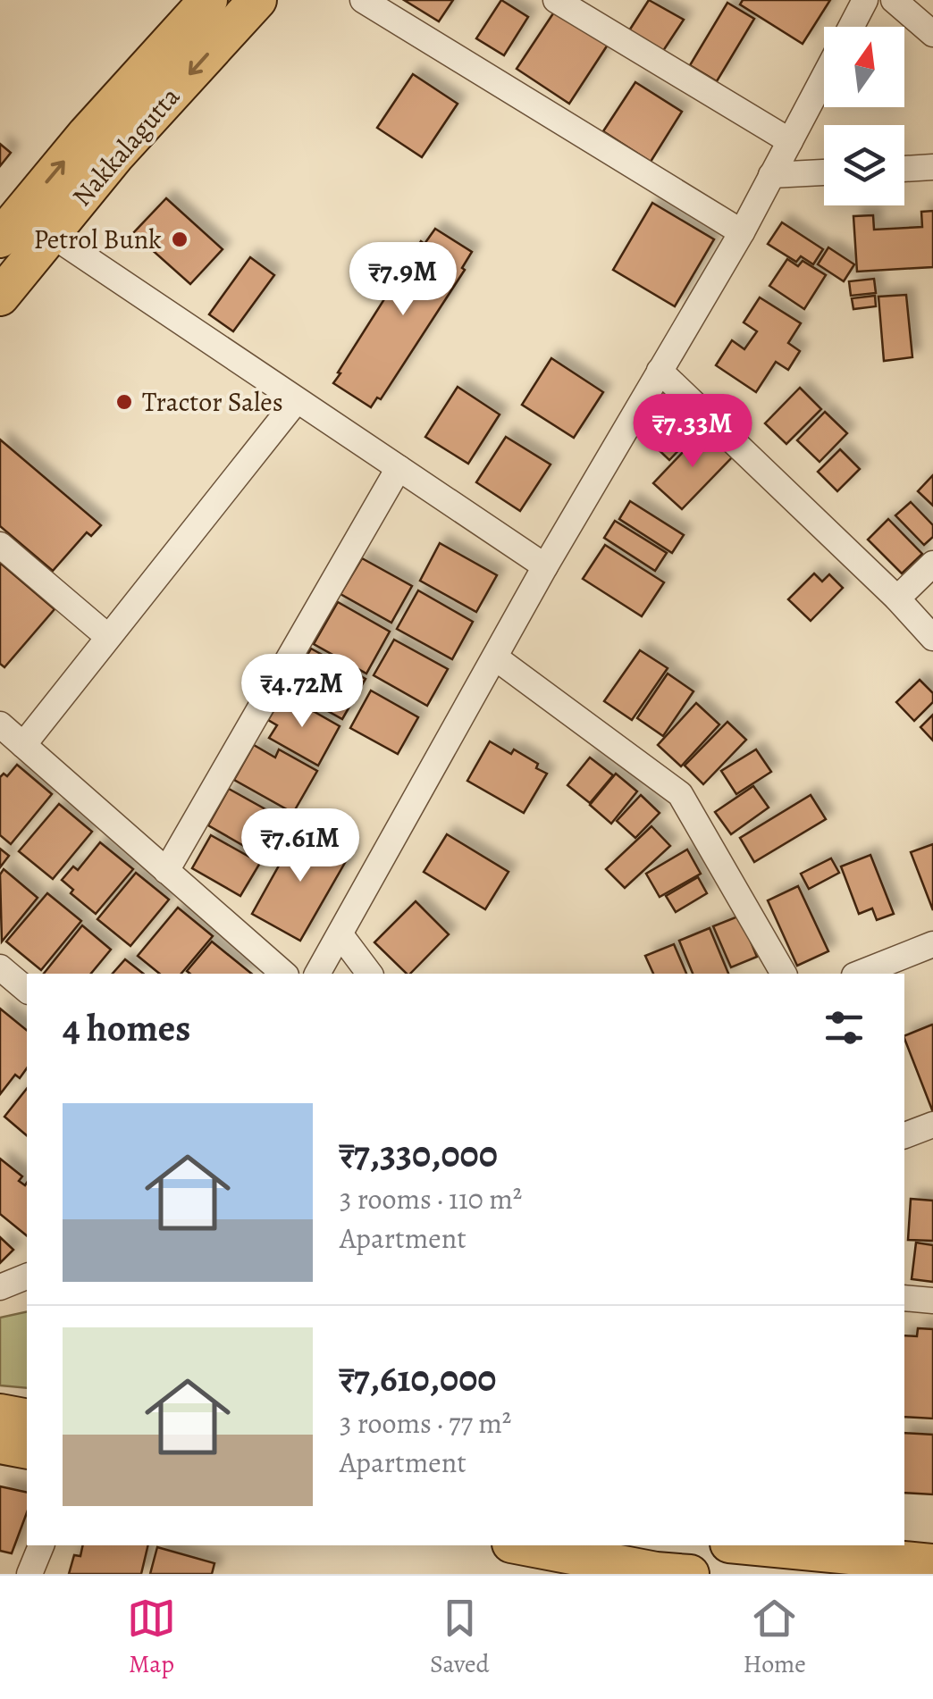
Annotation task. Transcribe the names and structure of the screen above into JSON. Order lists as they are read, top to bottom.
{
  "streets": {
    "main road": ["Nakkalagutta"]
  },
  "places": ["Petrol Bunk", "Tractor Sales"],
  "north": "top",
  "page": {
    "price": [
      "₹7.9M",
      "₹7.33M",
      "₹4.72M",
      "₹7.61M"
    ],
    "heading": "4 homes",
    "list": [
      {
        "name": "₹7,330,000",
        "note": "3 rooms · 110 m² · Apartment"
      },
      {
        "name": "₹7,610,000",
        "note": "3 rooms · 77 m² · Apartment"
      }
    ],
    "tabs": ["Map", "Saved", "Home"]
  }
}
